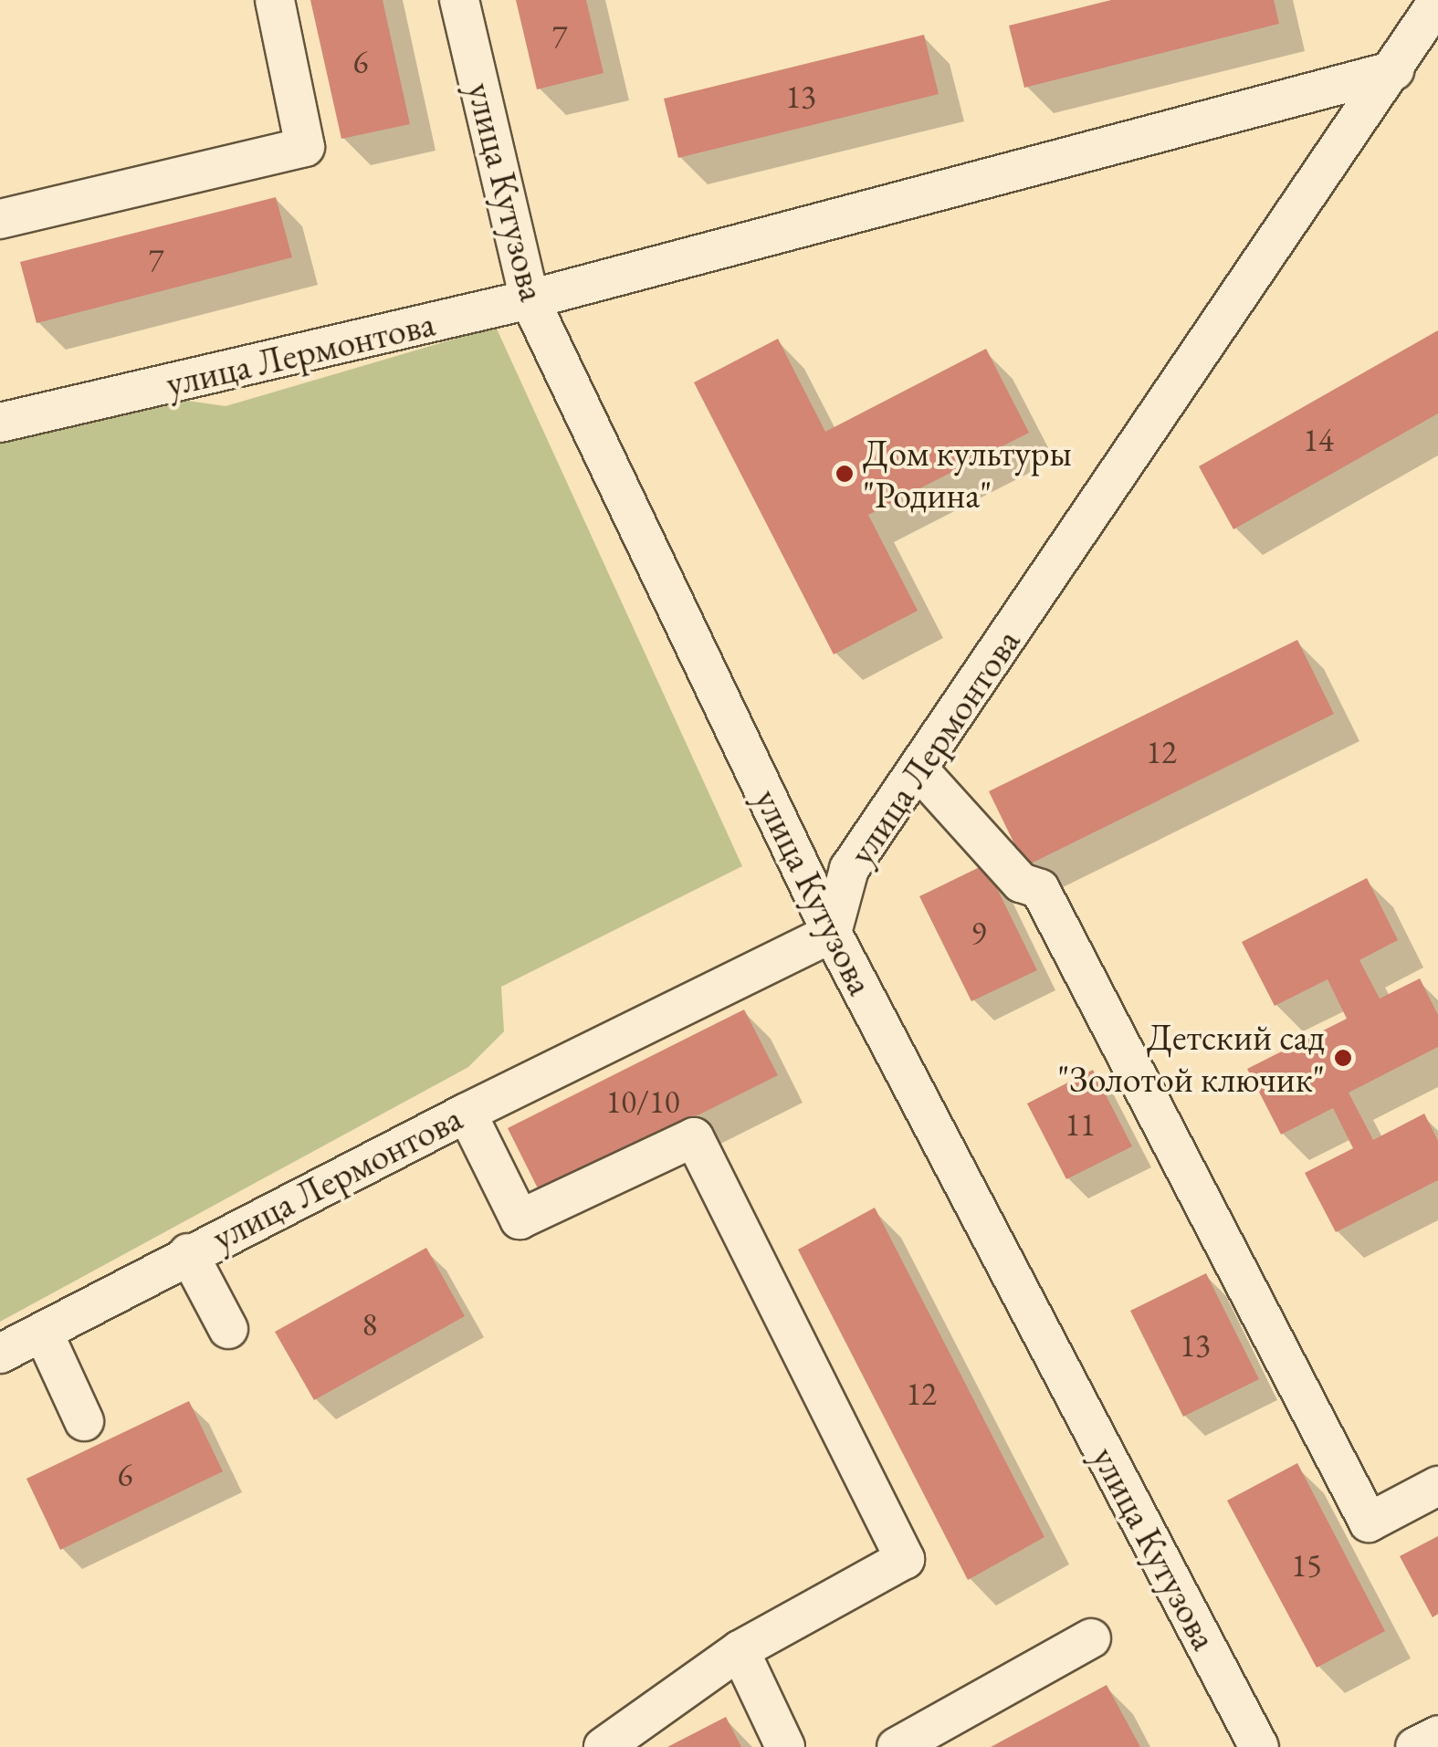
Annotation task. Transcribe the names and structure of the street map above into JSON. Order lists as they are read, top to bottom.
{
  "streets": {
    "street": ["улица Кутузова", "улица Лермонтова"]
  },
  "crossings": [
    ["улица Кутузова", "улица Лермонтова"]
  ],
  "places": ["Дом культуры \"Родина\"", "Детский сад \"Золотой ключик\""],
  "house_numbers": [
    "7",
    "6",
    "13",
    "7",
    "14",
    "12",
    "9",
    "10/10",
    "11",
    "8",
    "13",
    "12",
    "6",
    "15"
  ]
}
